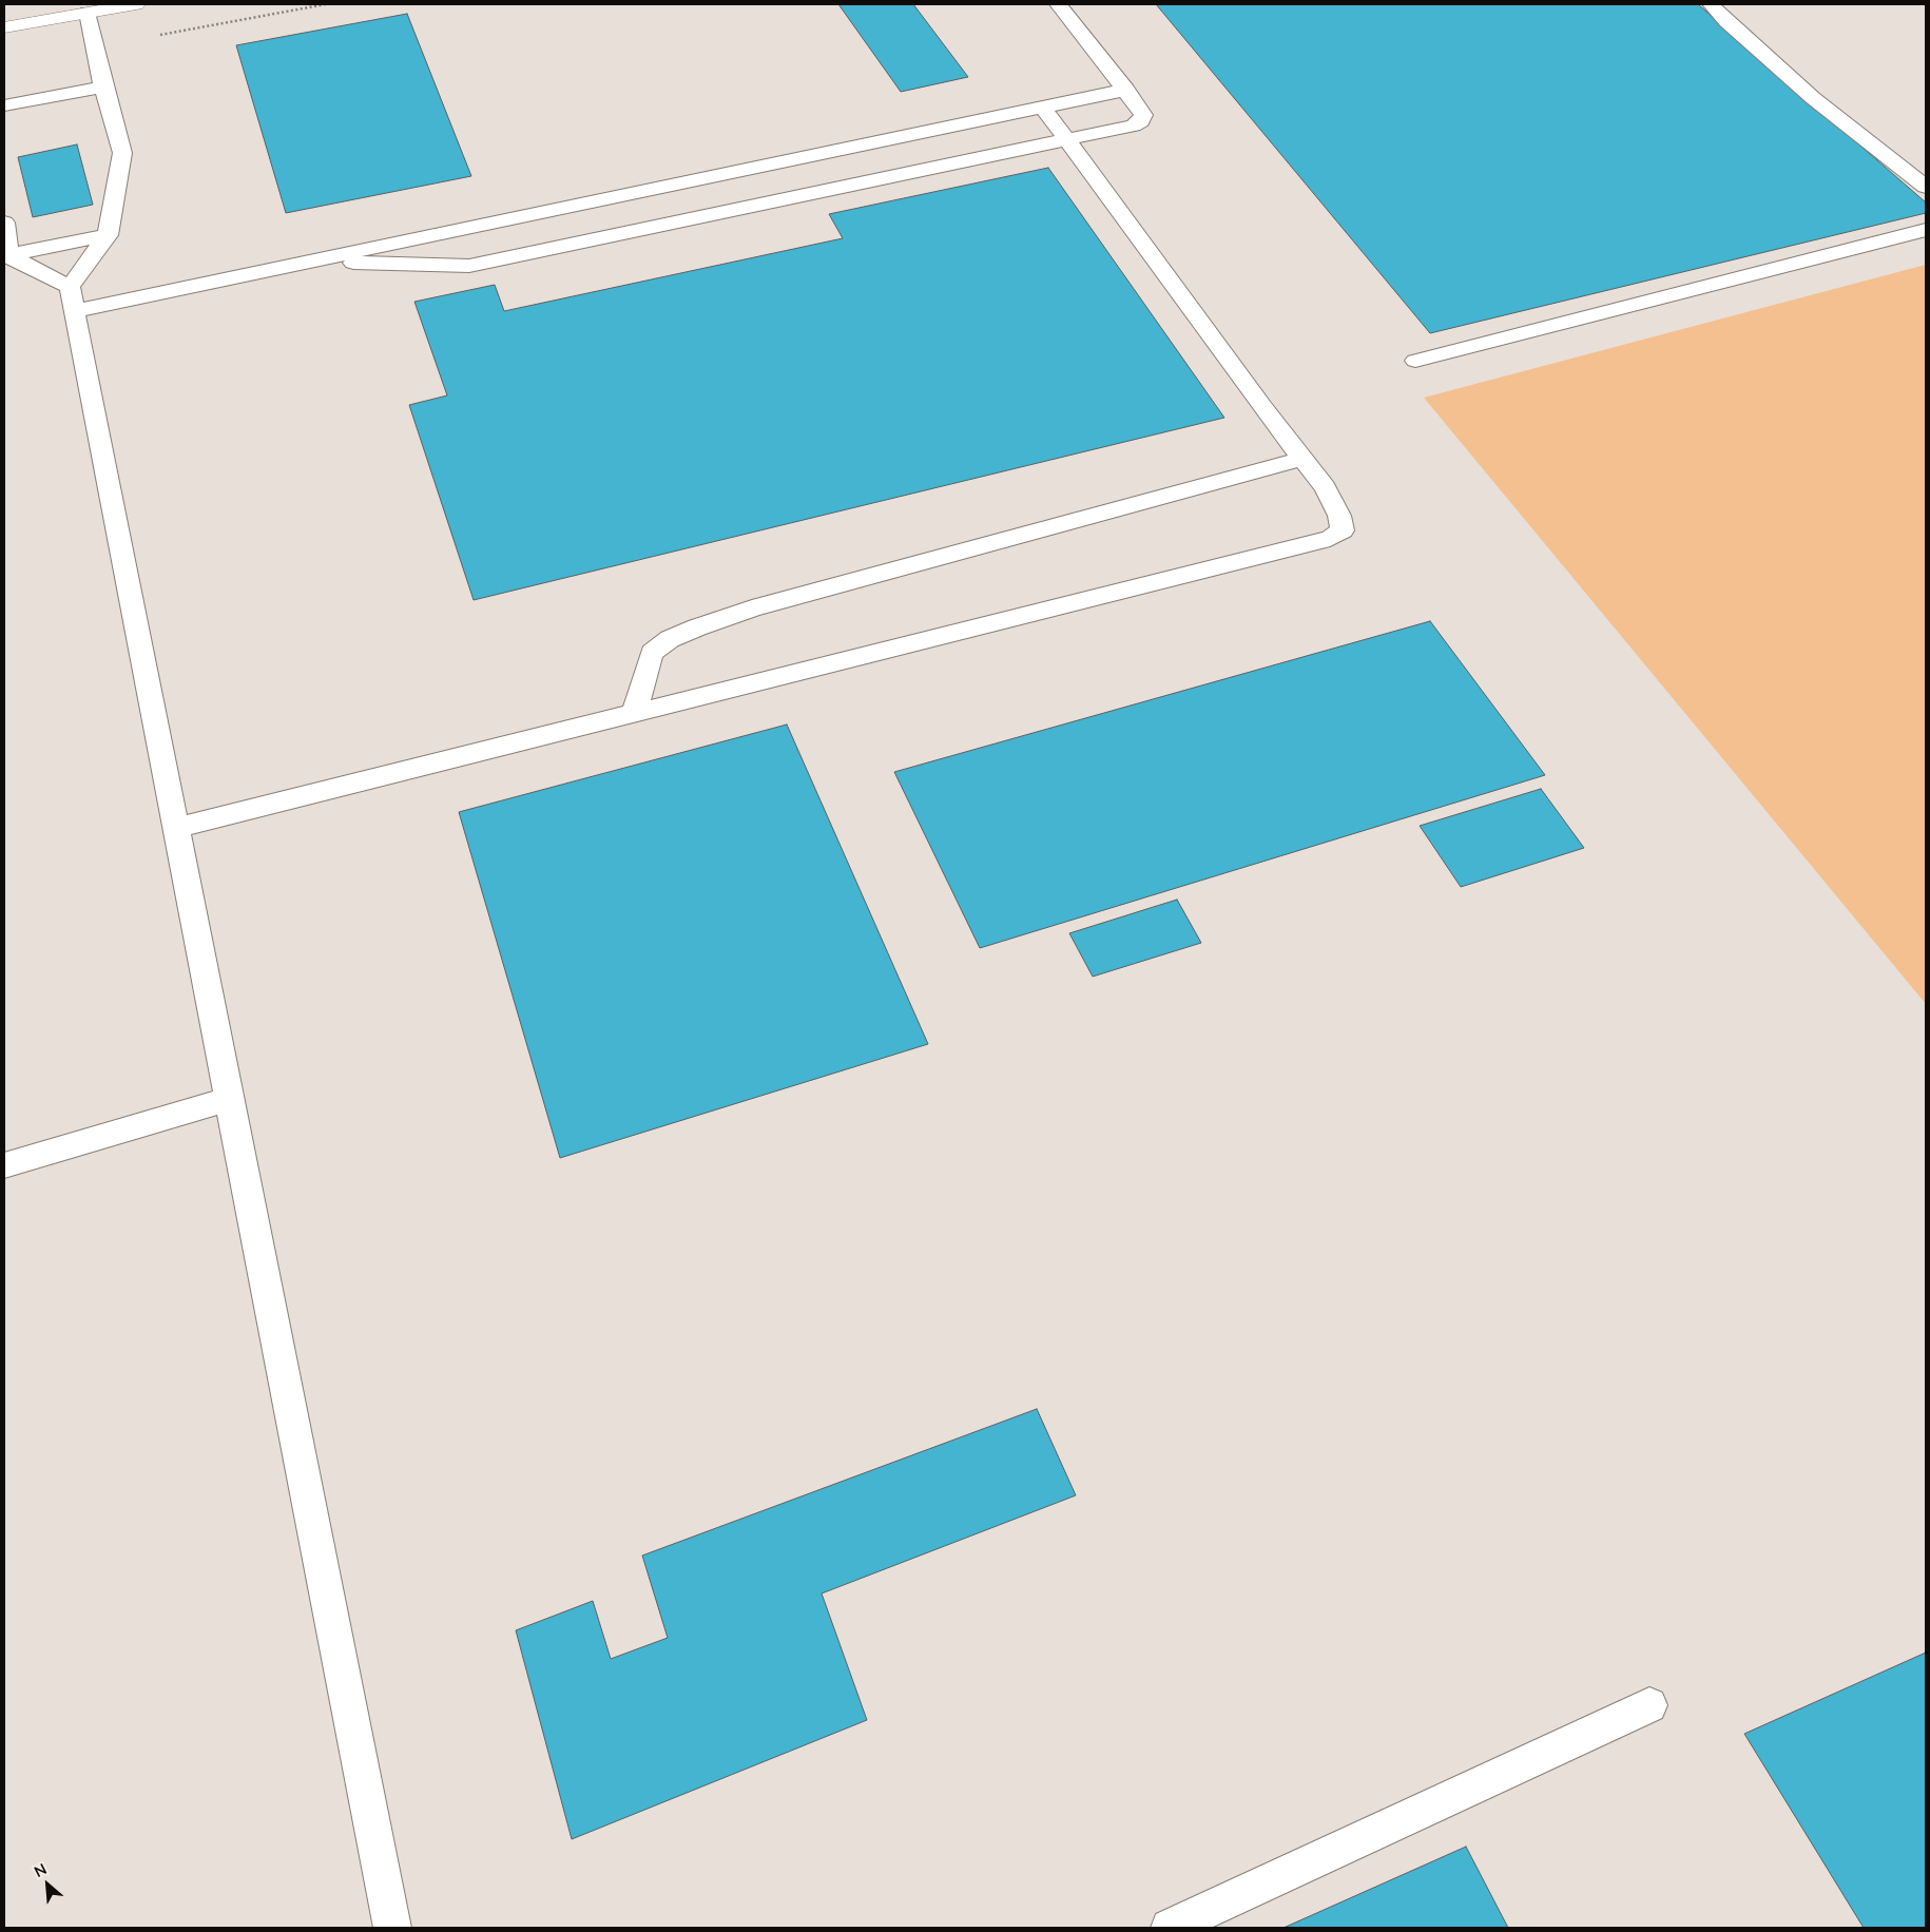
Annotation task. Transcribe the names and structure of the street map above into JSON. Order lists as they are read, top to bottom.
{
  "north": "top left"
}
